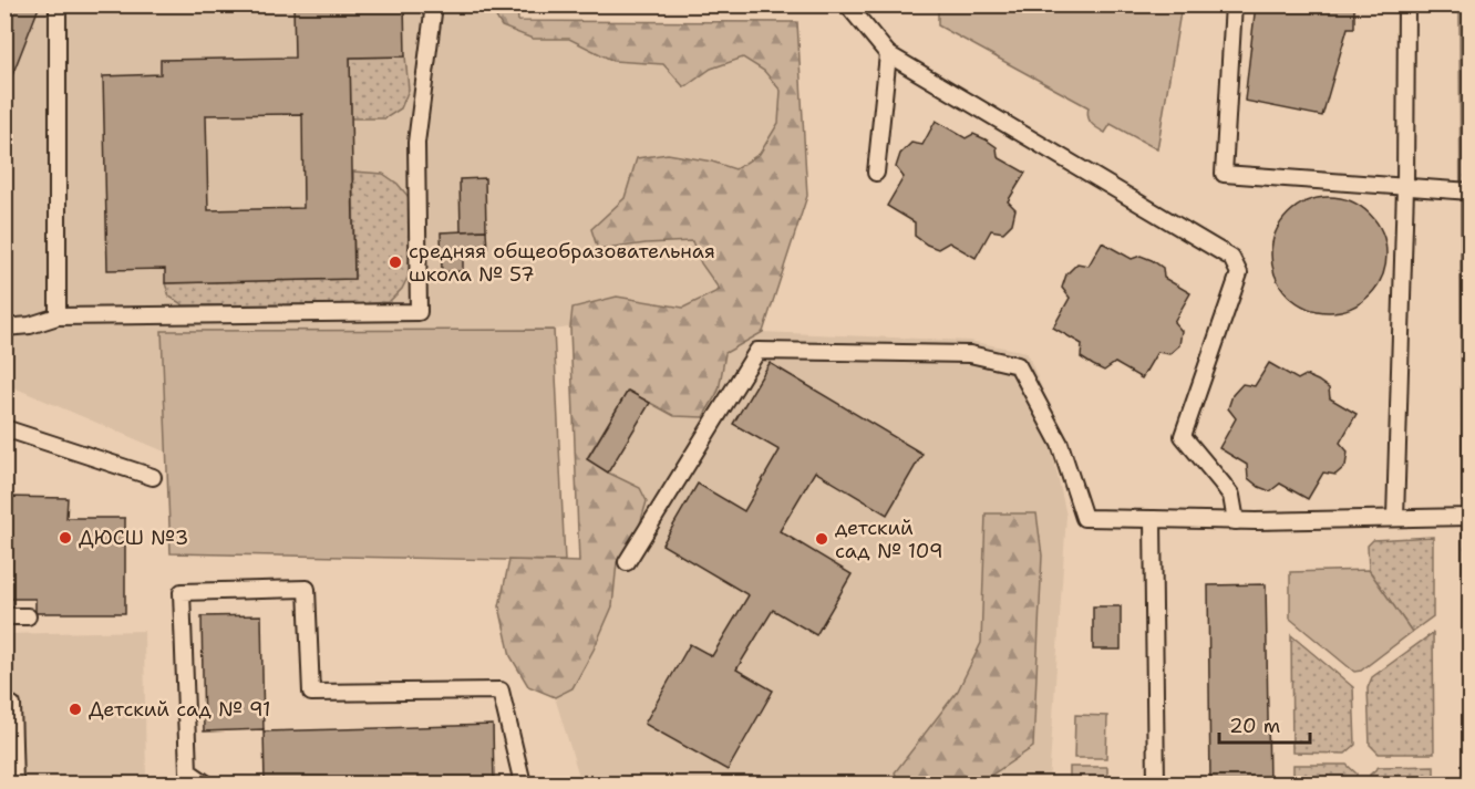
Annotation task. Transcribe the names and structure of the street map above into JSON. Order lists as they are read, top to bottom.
{
  "places": [
    "средняя общеобразовательная школа № 57",
    "ДЮСШ №3",
    "детский сад № 109",
    "Детский сад № 91"
  ],
  "scale_bar": "20 m"
}
